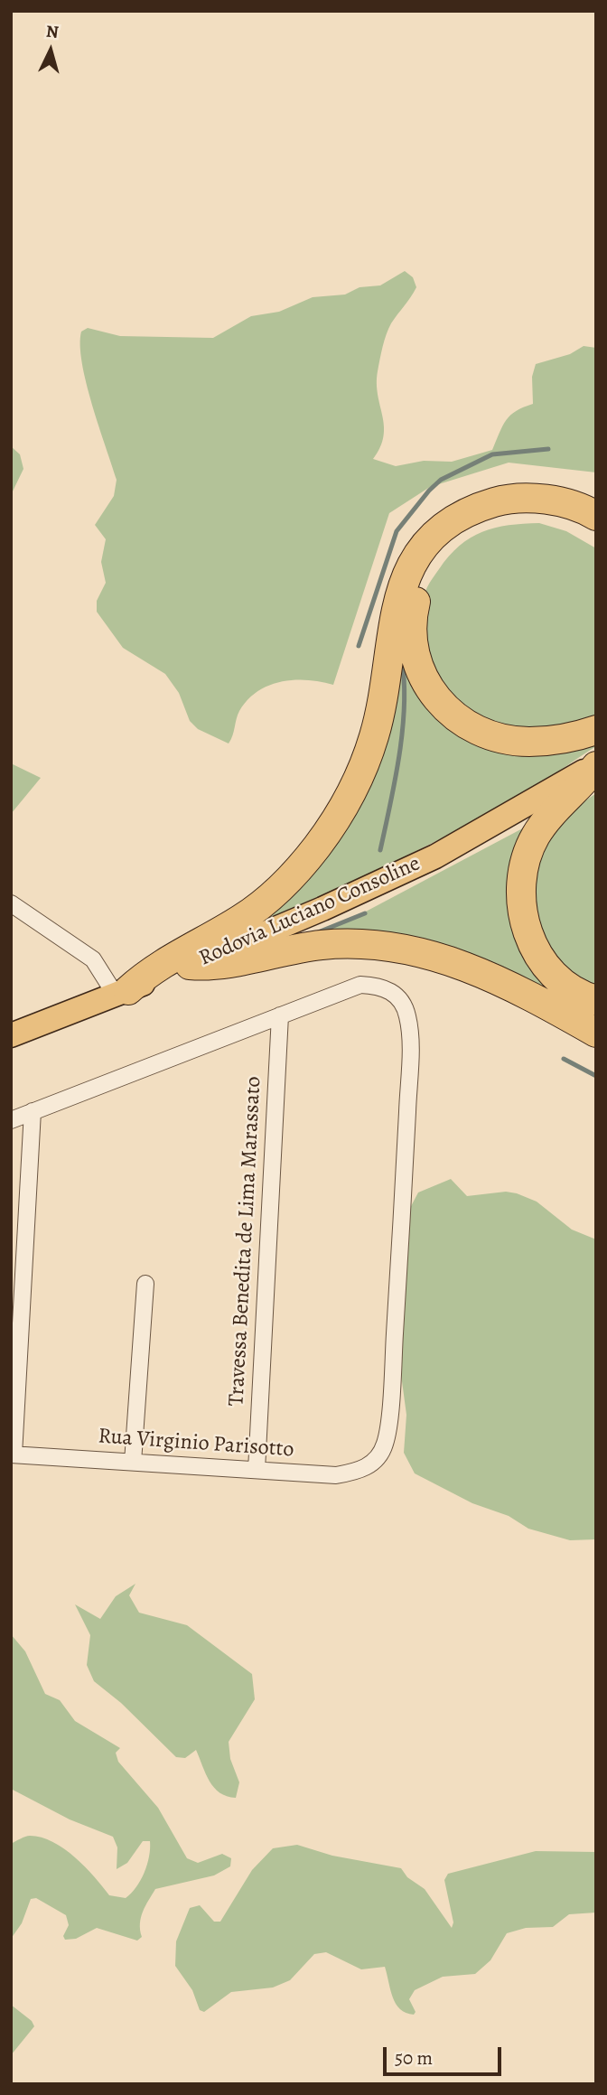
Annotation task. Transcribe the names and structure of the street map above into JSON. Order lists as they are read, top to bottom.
{
  "streets": {
    "main road": ["Rodovia Luciano Consoline"],
    "street": ["Travessa Benedita de Lima Marassato", "Rua Virginio Parisotto"]
  },
  "crossings": [
    ["Travessa Benedita de Lima Marassato", "Rua Virginio Parisotto"]
  ],
  "scale_bar": "50 m",
  "north": "top"
}
